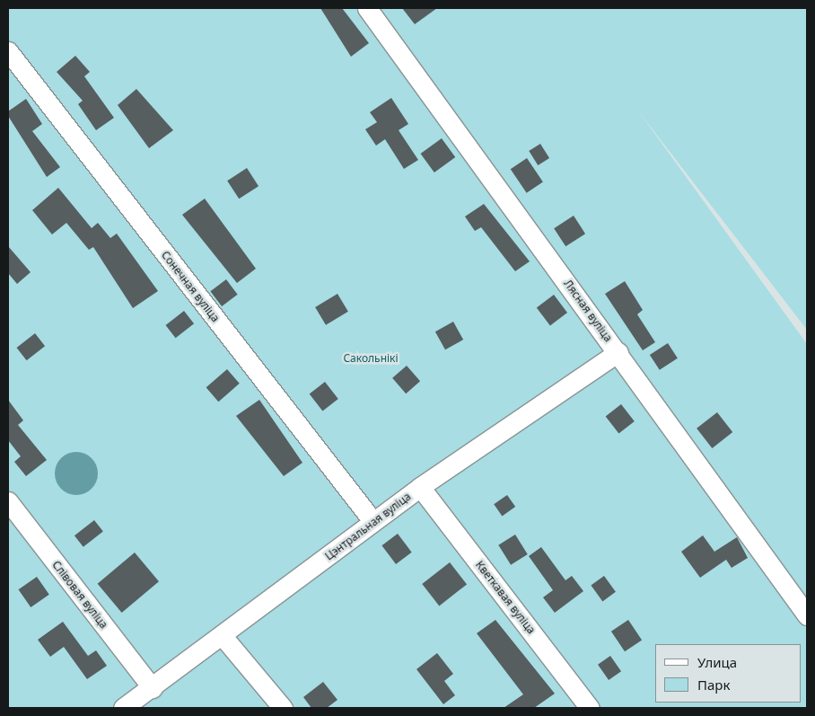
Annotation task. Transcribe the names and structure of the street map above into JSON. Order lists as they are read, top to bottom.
{
  "streets": {
    "street": [
      "Сонечная вуліца",
      "Лясная вуліца",
      "Цэнтральная вуліца",
      "Слівовая вуліца",
      "Кветкавая вуліца"
    ]
  },
  "crossings": [
    ["Сонечная вуліца", "Цэнтральная вуліца"],
    ["Лясная вуліца", "Цэнтральная вуліца"],
    ["Цэнтральная вуліца", "Слівовая вуліца"],
    ["Цэнтральная вуліца", "Кветкавая вуліца"]
  ],
  "parks": ["Сакольнікі"],
  "legend": ["Улица", "Парк"]
}
